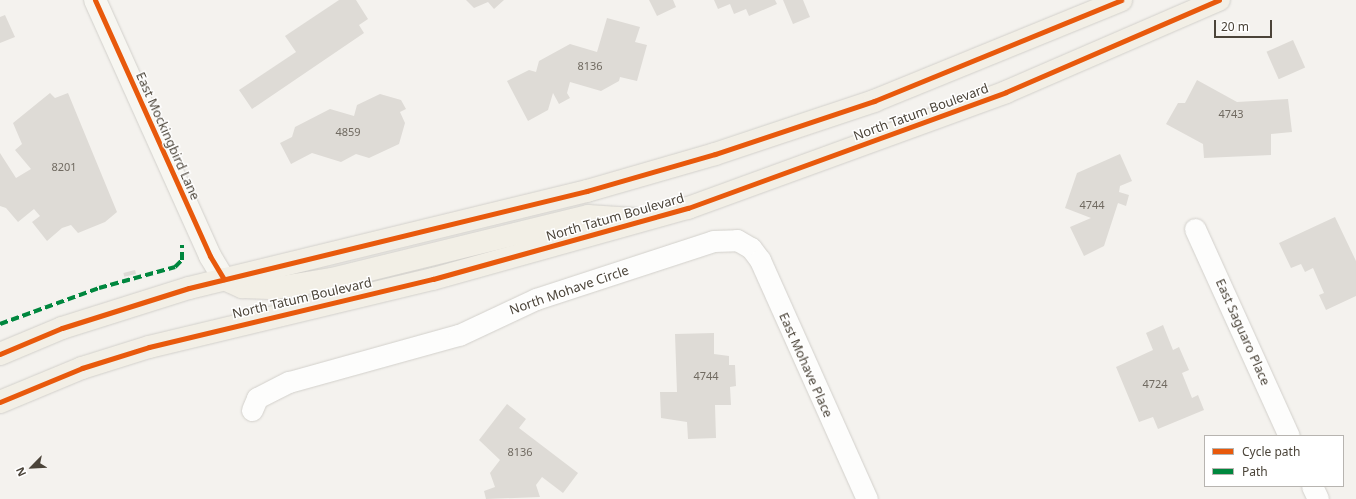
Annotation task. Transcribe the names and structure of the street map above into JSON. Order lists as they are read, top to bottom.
{
  "streets": {
    "main road": ["North Tatum Boulevard"],
    "street": [
      "East Mockingbird Lane",
      "North Mohave Circle",
      "East Saguaro Place",
      "East Mohave Place"
    ]
  },
  "crossings": [
    ["North Tatum Boulevard", "East Mockingbird Lane"],
    ["North Mohave Circle", "East Mohave Place"]
  ],
  "house_numbers": [
    "8136",
    "4743",
    "4859",
    "8201",
    "4744",
    "4744",
    "4724",
    "8136"
  ],
  "legend": ["Cycle path", "Path"],
  "scale_bar": "20 m",
  "north": "bottom left"
}
